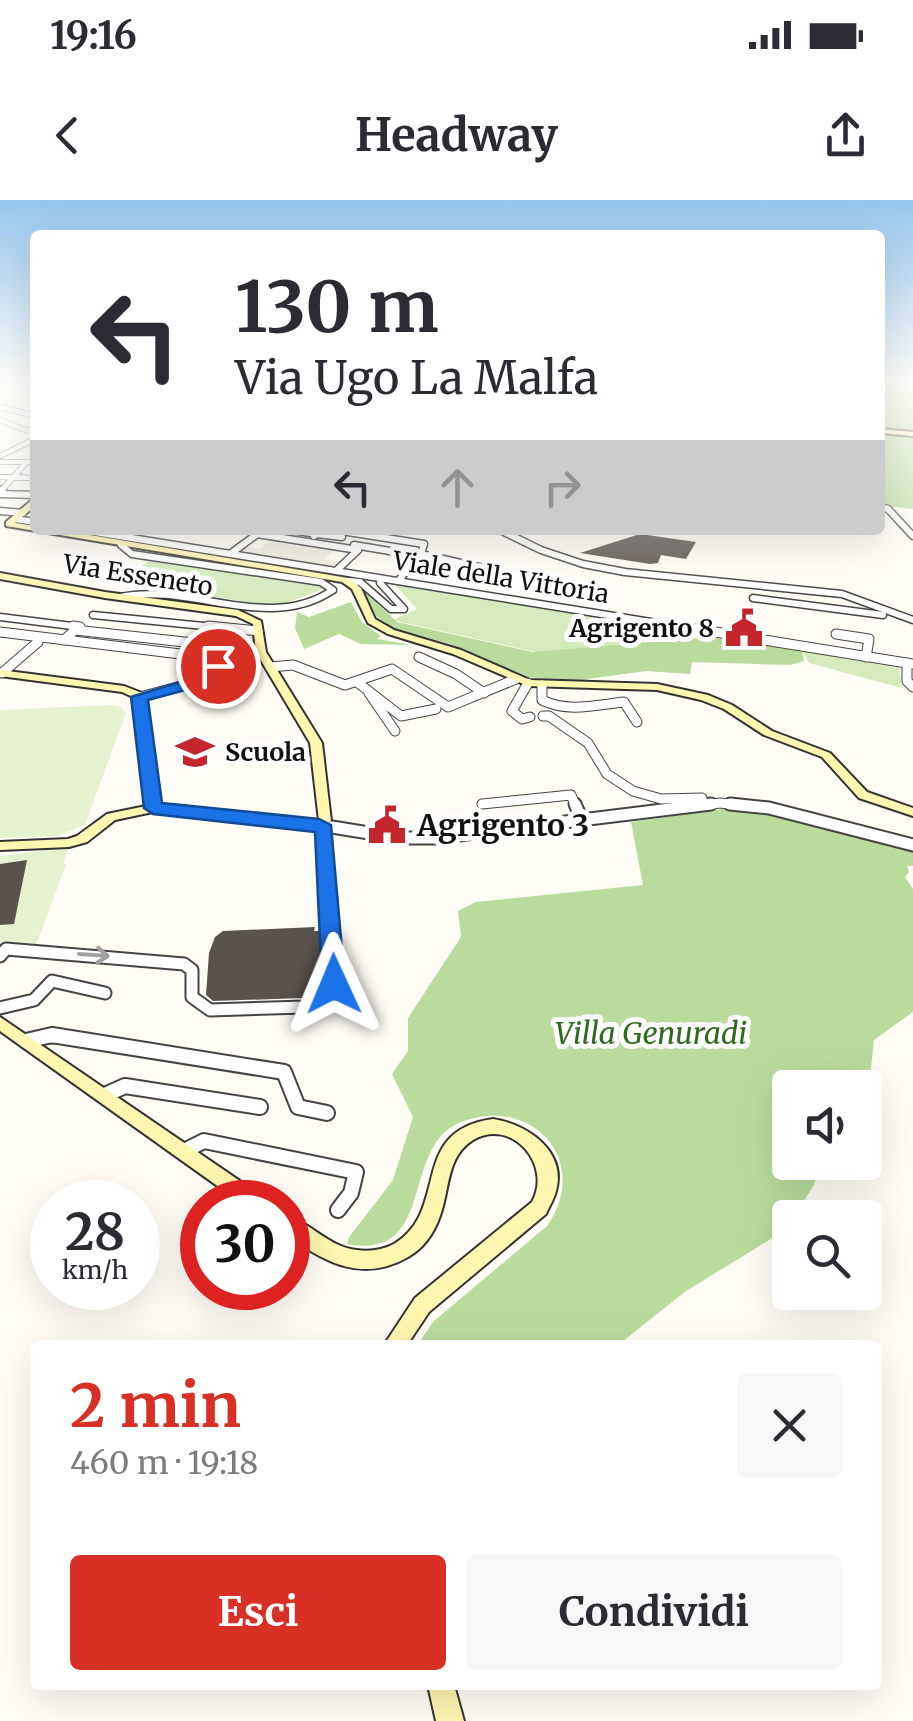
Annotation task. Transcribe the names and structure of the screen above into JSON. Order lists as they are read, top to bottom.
{
  "streets": {
    "main road": ["Via Esseneto"],
    "street": ["Viale della Vittoria"]
  },
  "parks": ["Villa Genuradi"],
  "places": {
    "public building": ["Agrigento 8", "Agrigento 3"],
    "school or university": ["Scuola"]
  },
  "page": {
    "status": "19:16",
    "header": "Headway",
    "turn": ["130 m", "Via Ugo La Malfa"],
    "speed": "28 km/h",
    "limit": "30",
    "heading": ["2 min", "460 m · 19:18"],
    "buttons": ["Esci", "Condividi"]
  }
}
